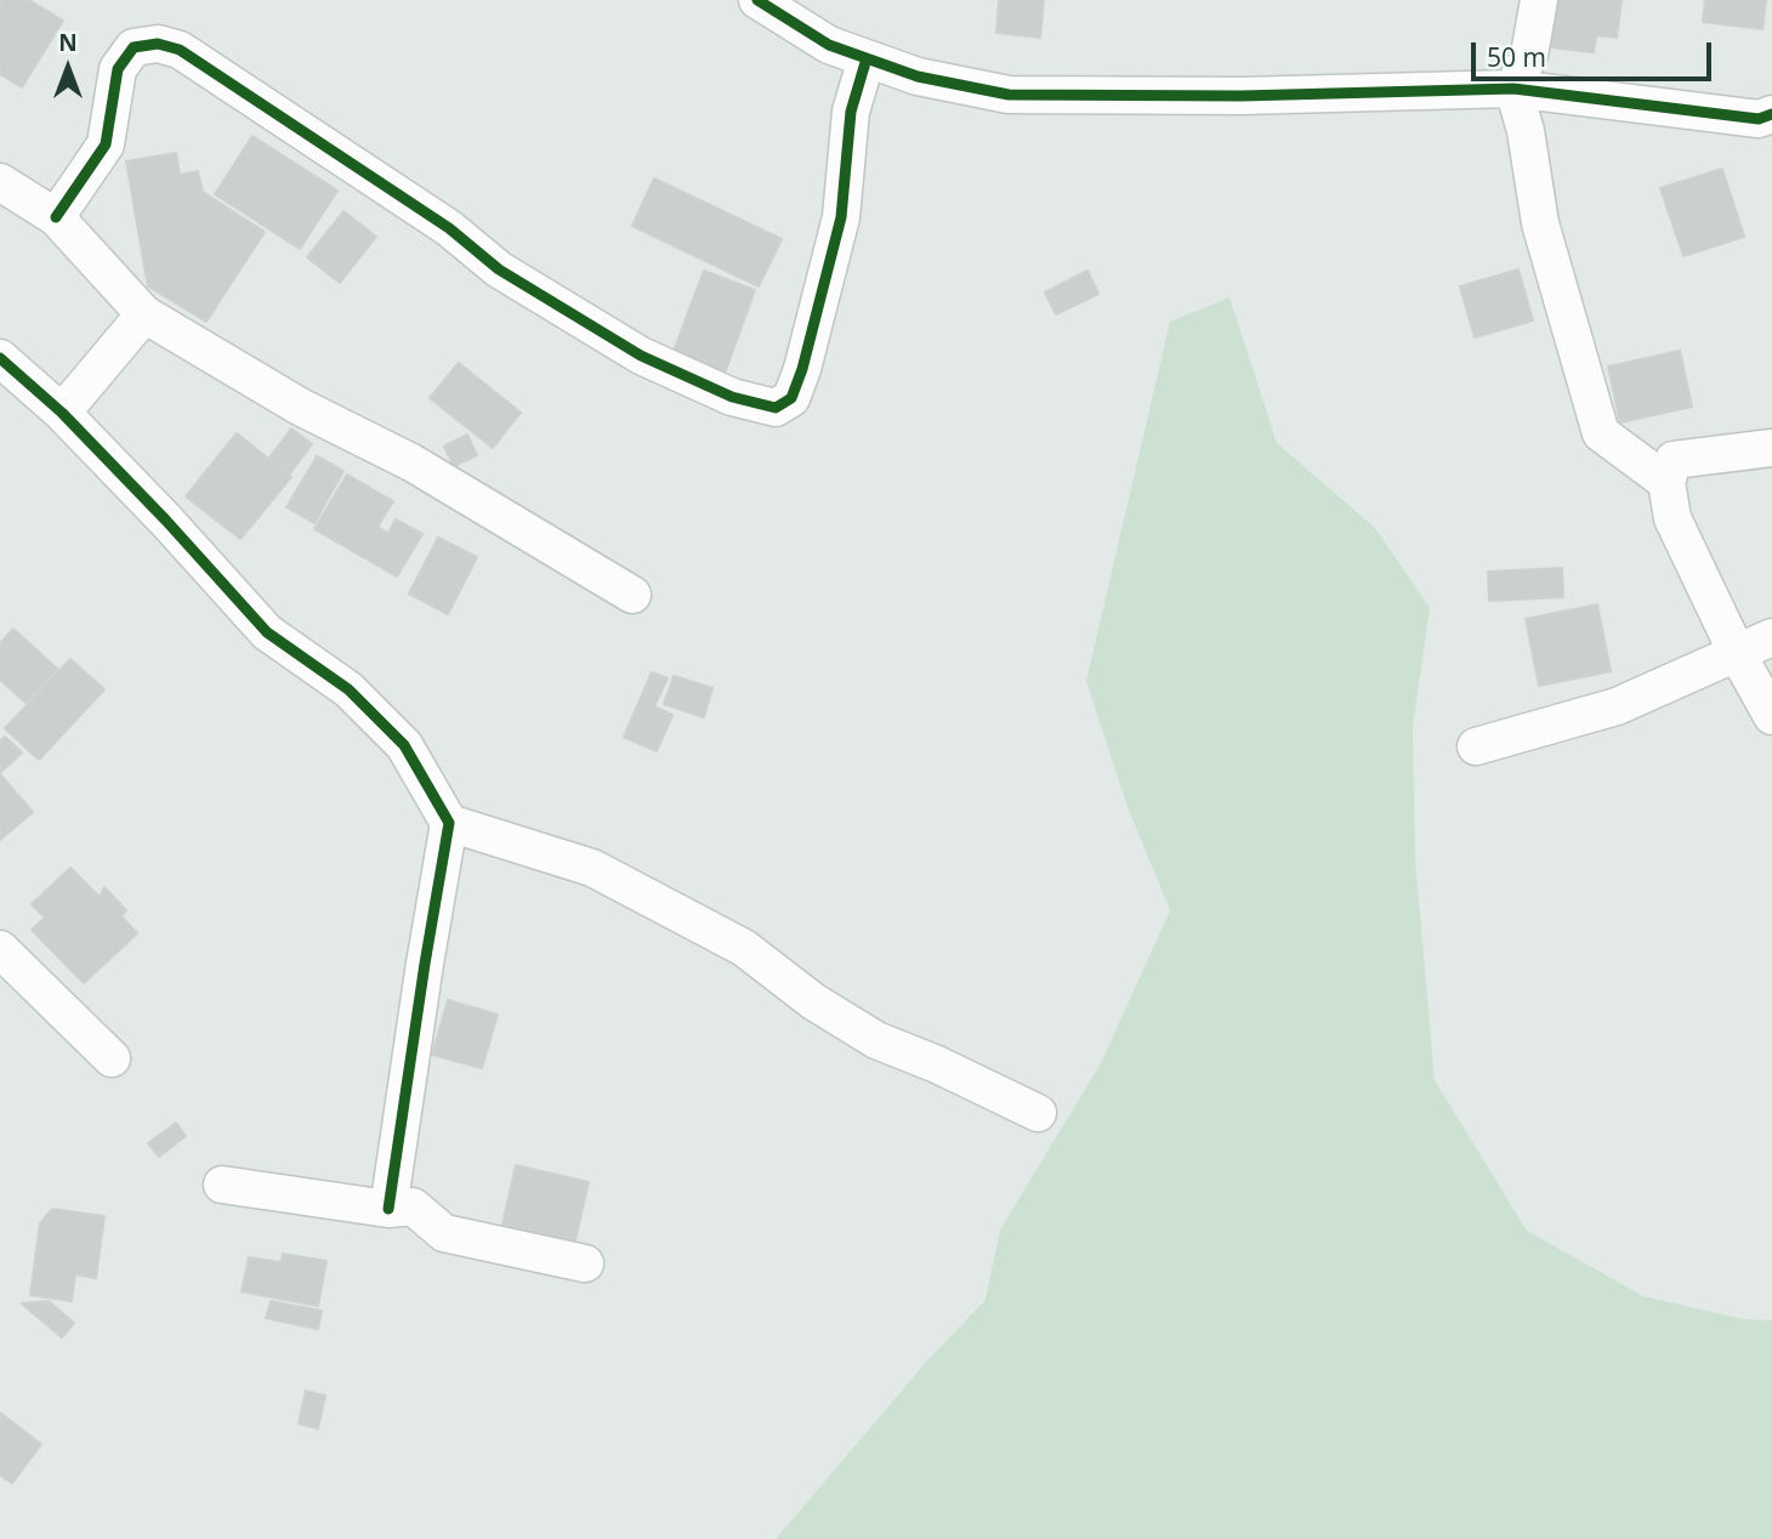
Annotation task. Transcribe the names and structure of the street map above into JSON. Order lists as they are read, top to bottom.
{
  "scale_bar": "50 m",
  "north": "top"
}
